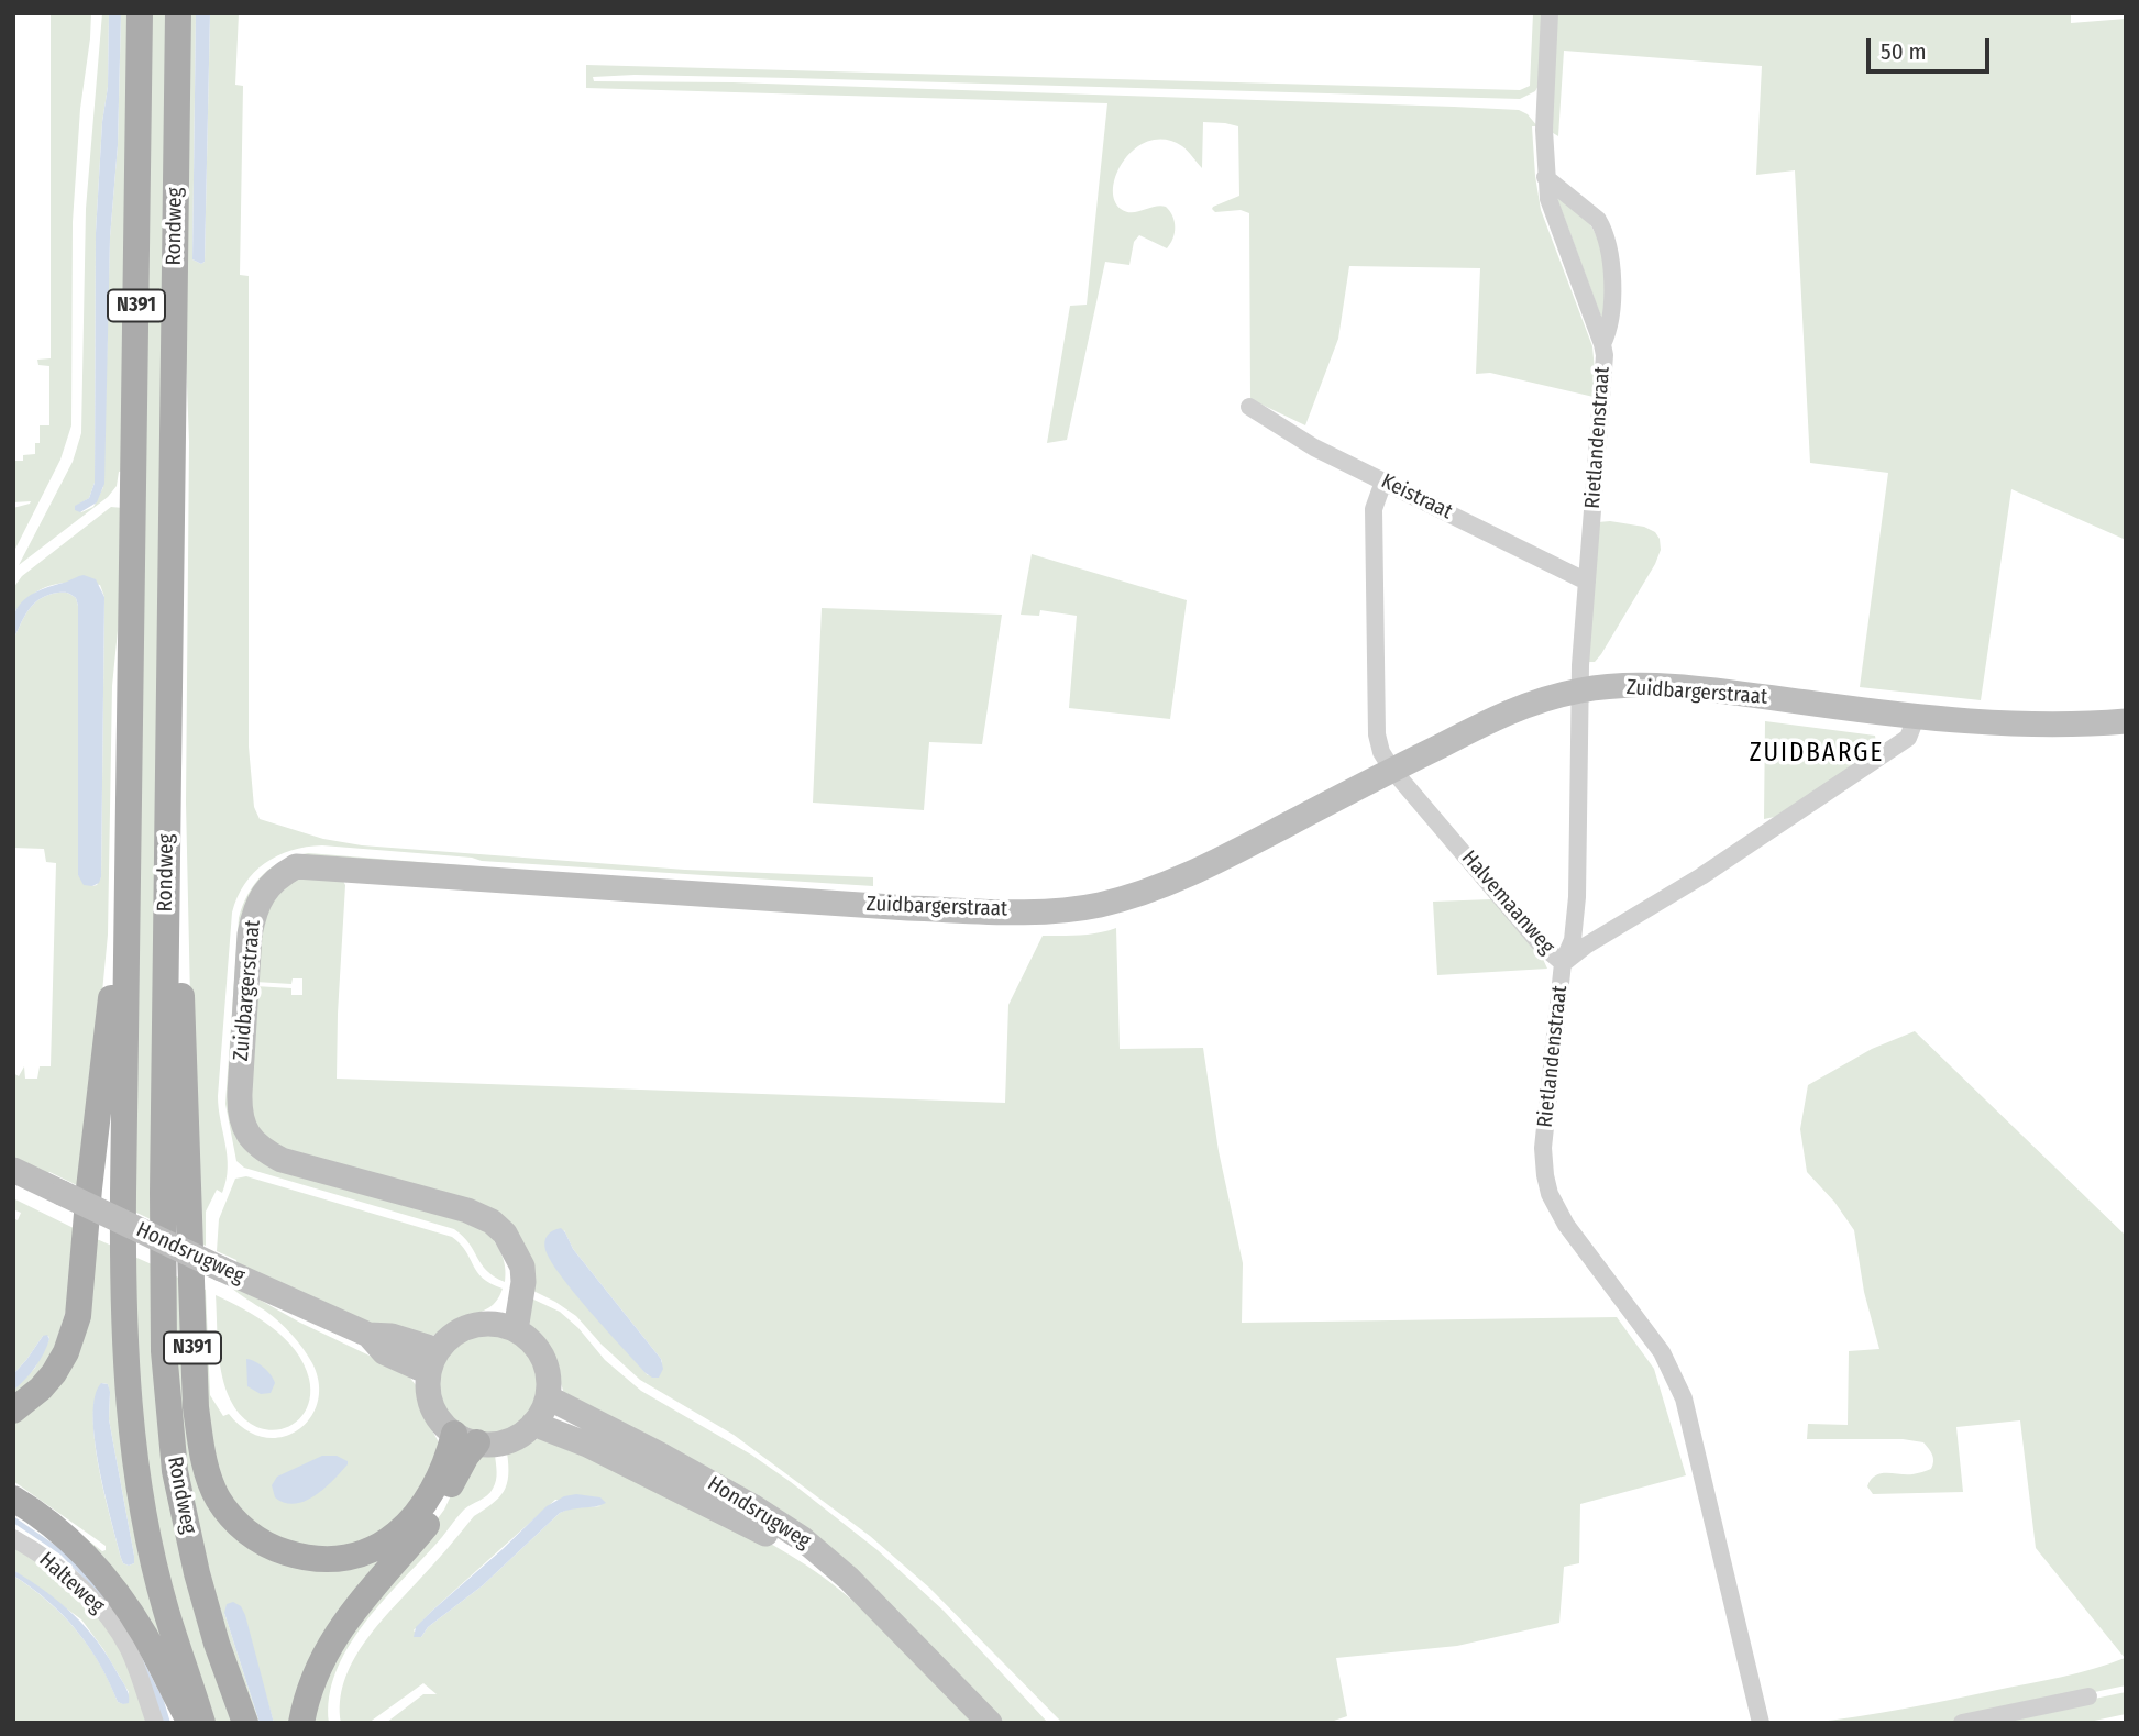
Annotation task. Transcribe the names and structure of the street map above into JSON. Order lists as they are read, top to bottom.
{
  "streets": {
    "main road": ["Rondweg", "N391"],
    "street": [
      "Rietlandenstraat",
      "Keistraat",
      "Zuidbargerstraat",
      "Halvemaanweg",
      "Hondsrugweg",
      "Halteweg"
    ]
  },
  "crossings": [
    ["Rondweg", "N391"],
    ["N391", "Zuidbargerstraat"],
    ["N391", "Hondsrugweg"],
    ["Rietlandenstraat", "Keistraat"],
    ["Rietlandenstraat", "Zuidbargerstraat"],
    ["Rietlandenstraat", "Halvemaanweg"],
    ["Keistraat", "Halvemaanweg"],
    ["Zuidbargerstraat", "Halvemaanweg"],
    ["Zuidbargerstraat", "Hondsrugweg"]
  ],
  "districts": ["ZUIDBARGE"],
  "scale_bar": "50 m"
}
